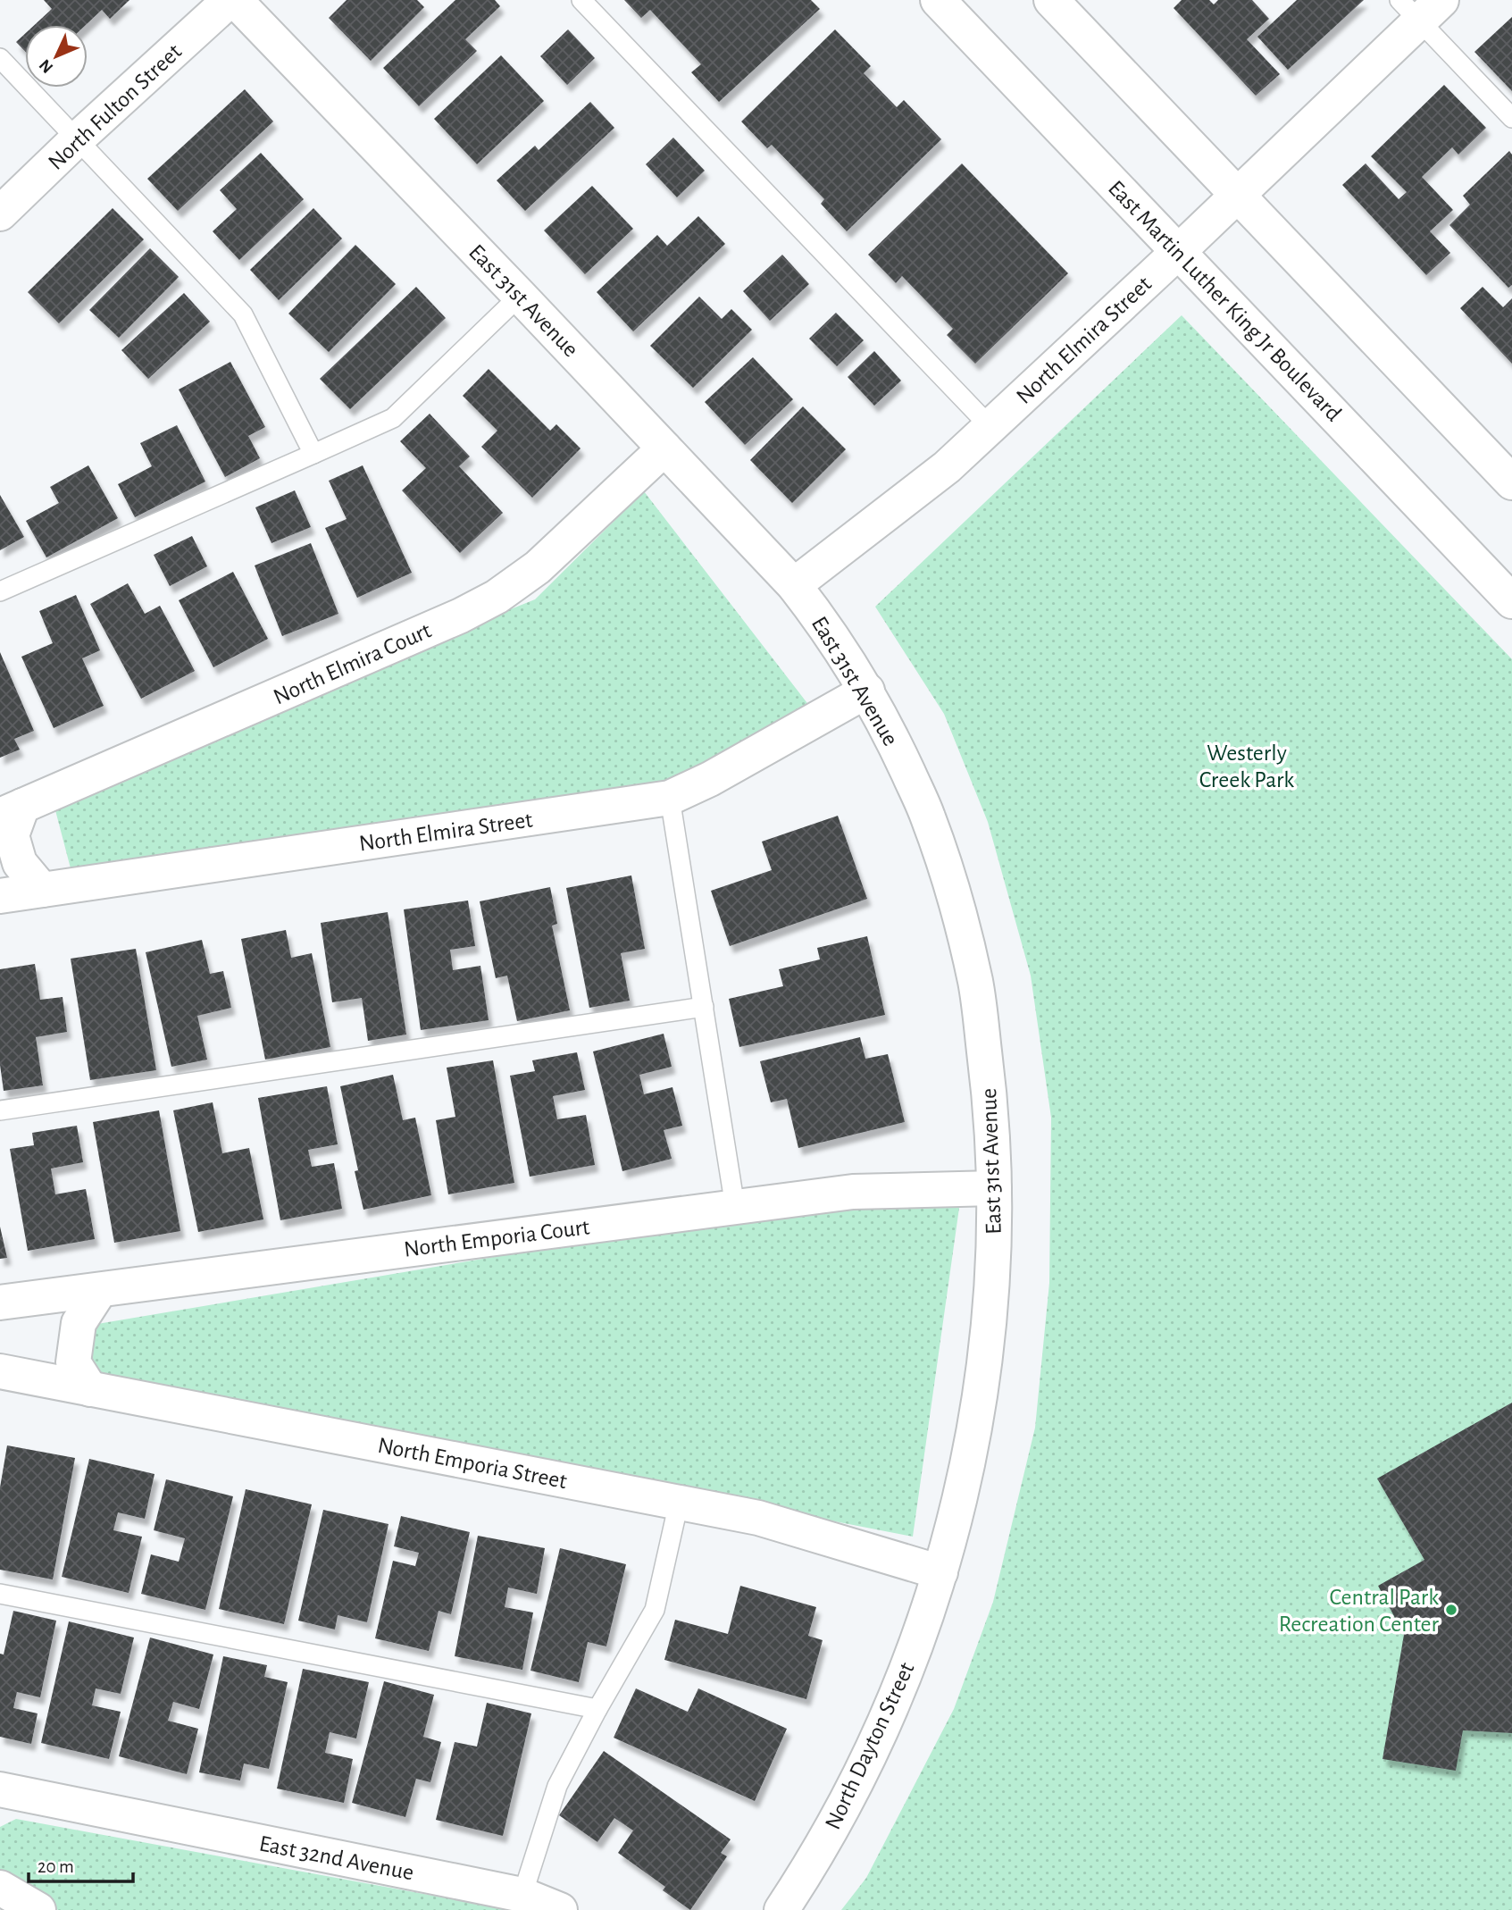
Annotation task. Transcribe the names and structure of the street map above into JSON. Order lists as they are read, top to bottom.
{
  "streets": {
    "street": [
      "North Fulton Street",
      "East 31st Avenue",
      "East Martin Luther King Jr Boulevard",
      "North Elmira Street",
      "North Elmira Court",
      "North Emporia Court",
      "North Emporia Street",
      "North Dayton Street",
      "East 32nd Avenue"
    ]
  },
  "crossings": [
    ["East 31st Avenue", "North Elmira Street"],
    ["East 31st Avenue", "North Elmira Court"],
    ["East 31st Avenue", "North Emporia Court"],
    ["East 31st Avenue", "North Emporia Street"],
    ["East 31st Avenue", "North Dayton Street"],
    ["East Martin Luther King Jr Boulevard", "North Elmira Street"],
    ["North Emporia Street", "North Dayton Street"]
  ],
  "parks": ["Westerly Creek Park"],
  "places": ["Central Park Recreation Center"],
  "scale_bar": "20 m",
  "north": "bottom left"
}
